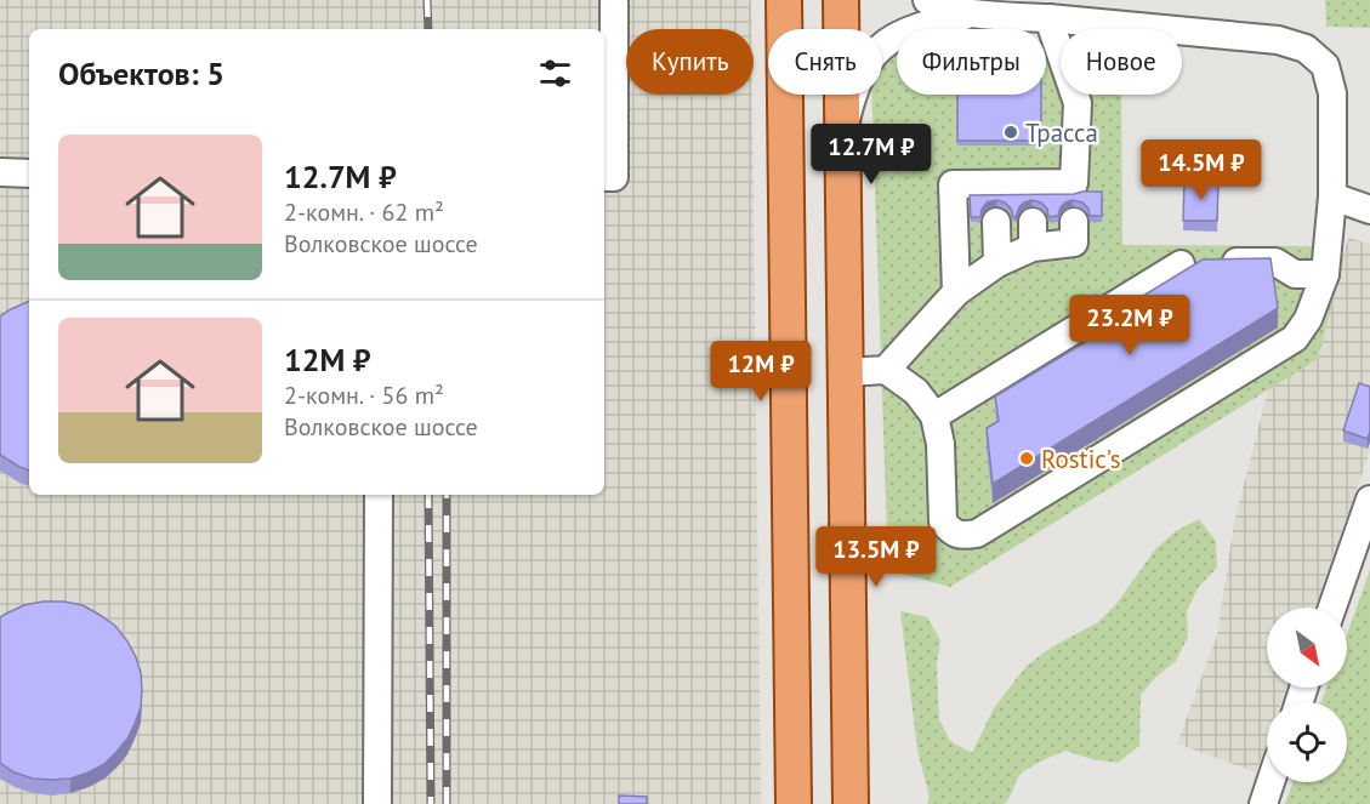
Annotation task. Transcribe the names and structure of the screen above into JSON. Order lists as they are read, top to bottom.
{
  "places": ["Трасса", "Rostic's"],
  "north": "bottom right",
  "page": {
    "chip": [
      "Купить",
      "Снять",
      "Фильтры",
      "Новое"
    ],
    "heading": "Объектов: 5",
    "list": [
      {
        "name": "12.7M ₽",
        "note": "2-комн. · 62 m² · Волковское шоссе"
      },
      {
        "name": "12M ₽",
        "note": "2-комн. · 56 m² · Волковское шоссе"
      }
    ],
    "price": [
      "12.7M ₽",
      "14.5M ₽",
      "23.2M ₽",
      "12M ₽",
      "13.5M ₽"
    ]
  }
}
